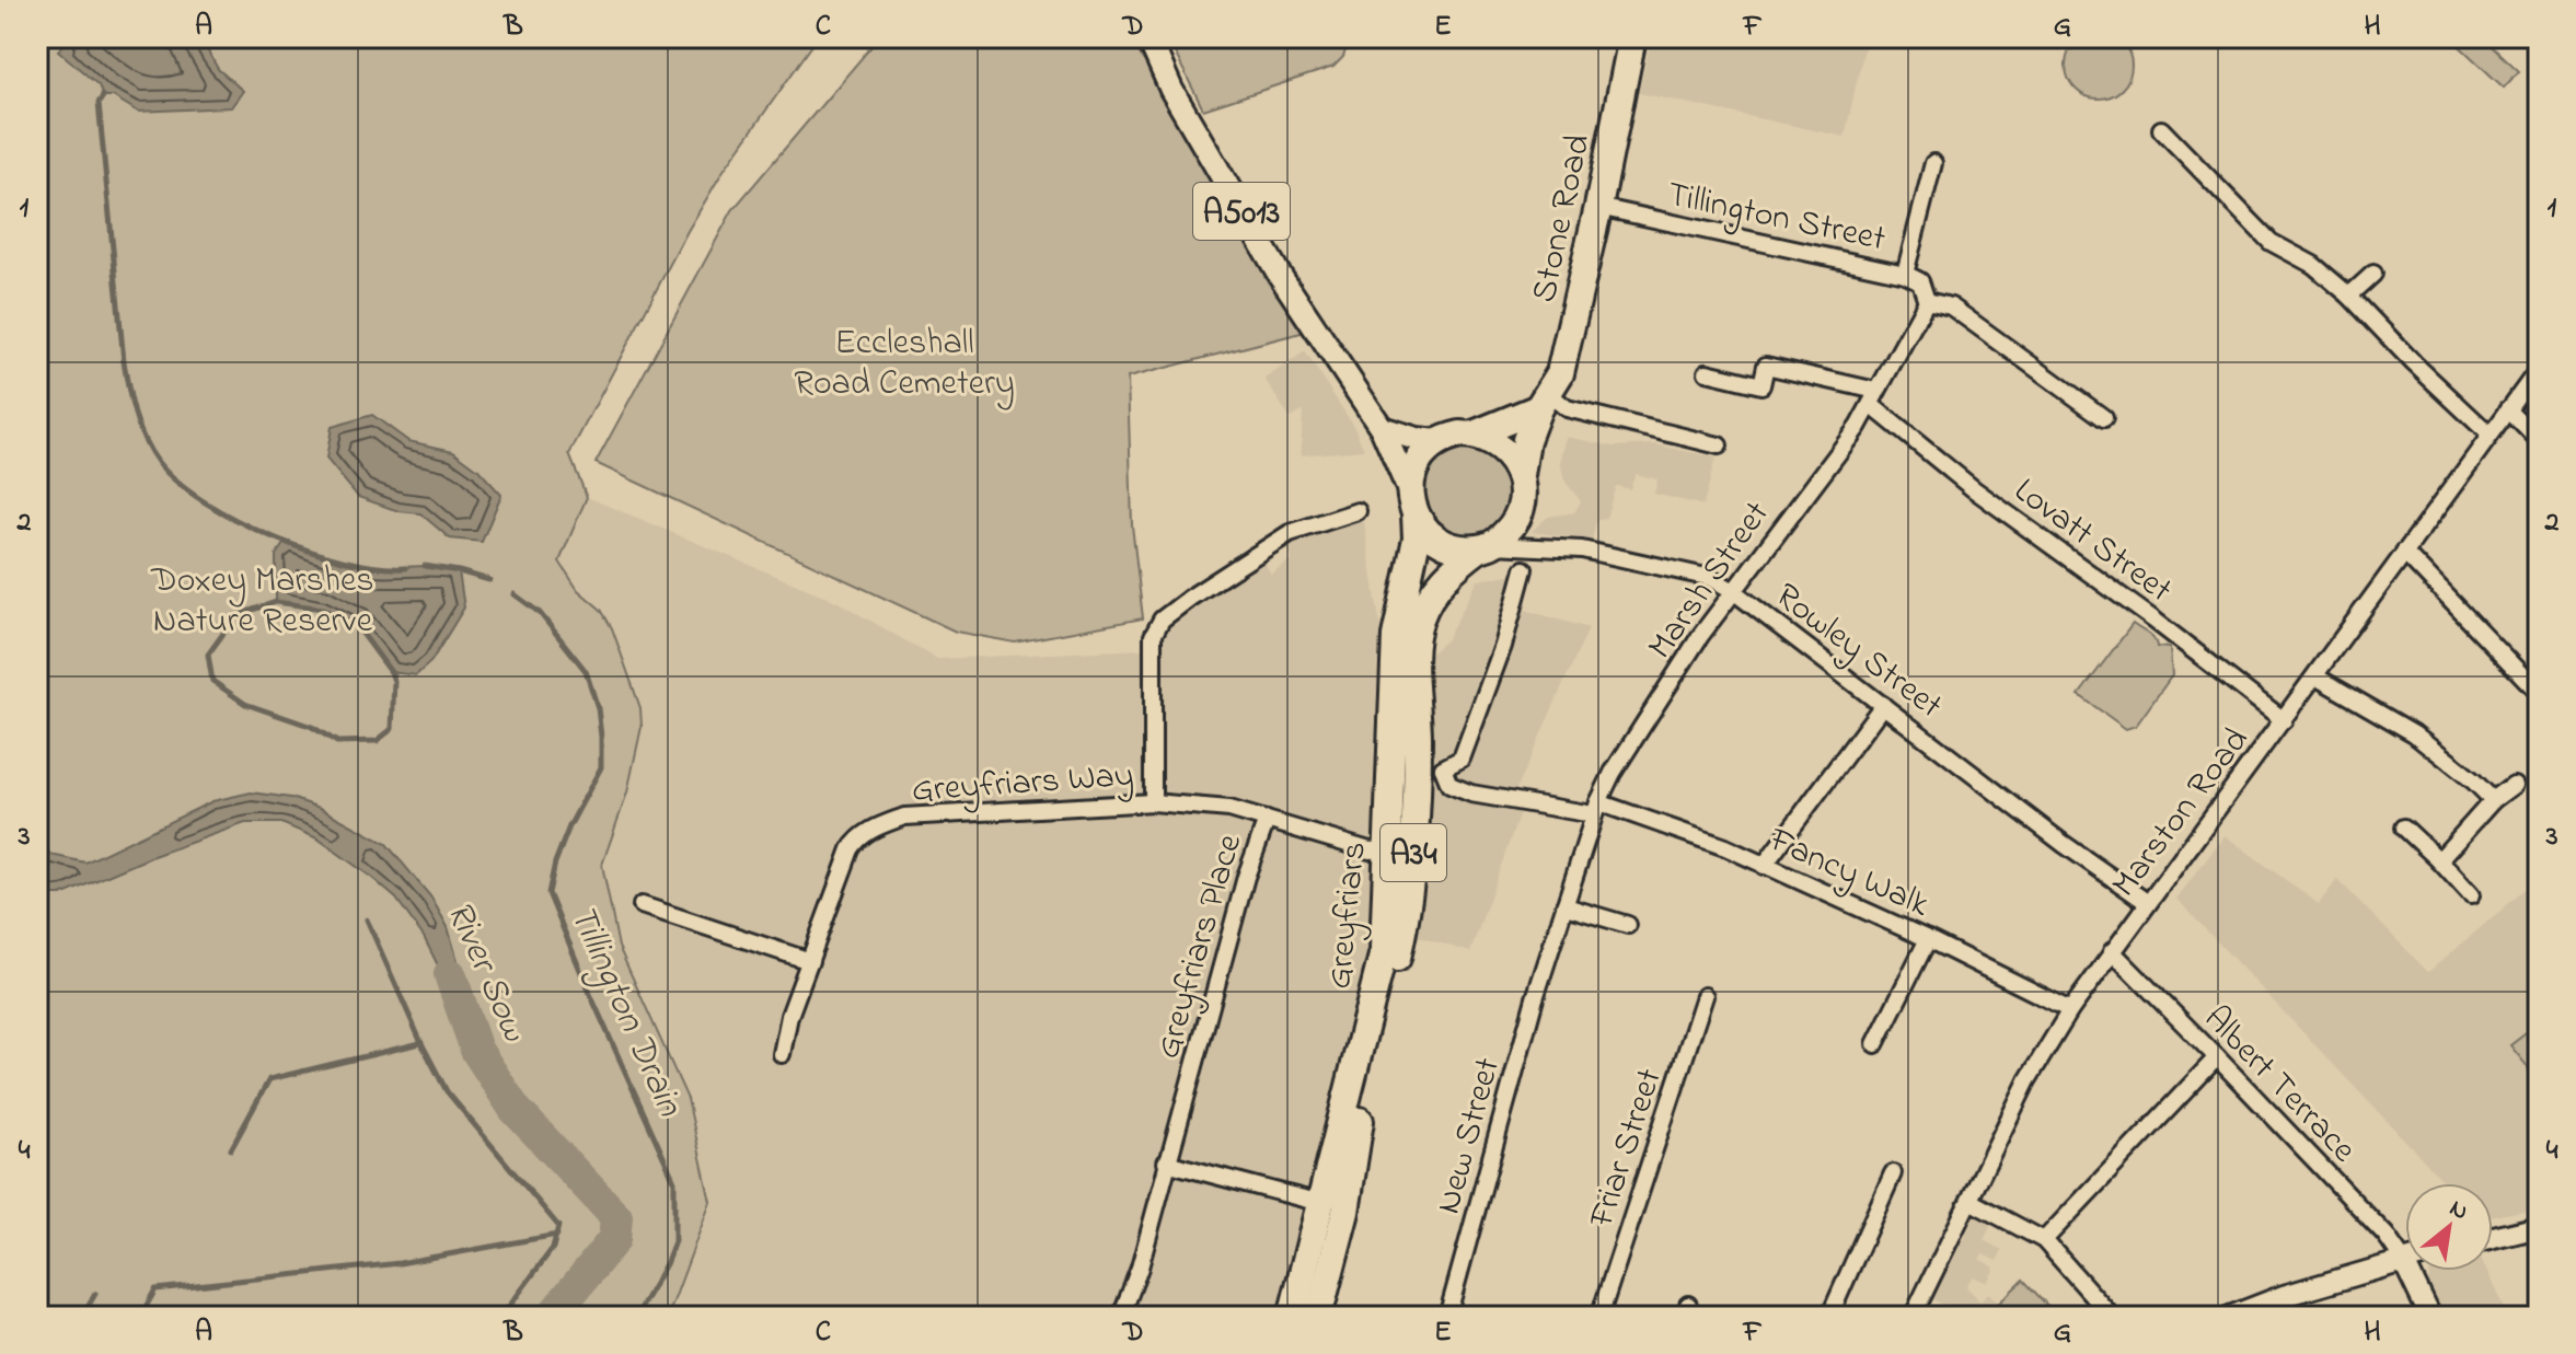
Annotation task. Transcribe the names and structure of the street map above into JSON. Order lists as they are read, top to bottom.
{
  "streets": {
    "highway": ["Stone Road", "A34", "Greyfriars"],
    "main road": ["A5013"],
    "street": [
      "Tillington Street",
      "Lovatt Street",
      "Marsh Street",
      "Rowley Street",
      "Greyfriars Way",
      "Marston Road",
      "Fancy Walk",
      "Greyfriars Place",
      "Albert Terrace",
      "New Street",
      "Friar Street"
    ]
  },
  "crossings": [
    ["A5013", "Stone Road"],
    ["A5013", "Rowley Street"],
    ["A5013", "A34"],
    ["A5013", "Greyfriars"],
    ["Tillington Street", "Stone Road"],
    ["Tillington Street", "Marsh Street"],
    ["Stone Road", "Rowley Street"],
    ["Stone Road", "A34"],
    ["Stone Road", "Greyfriars"],
    ["Lovatt Street", "Marsh Street"],
    ["Lovatt Street", "Marston Road"],
    ["Marsh Street", "Rowley Street"],
    ["Marsh Street", "Fancy Walk"],
    ["Marsh Street", "New Street"],
    ["Rowley Street", "Marston Road"],
    ["Rowley Street", "A34"],
    ["Rowley Street", "Greyfriars"],
    ["Greyfriars Way", "Greyfriars Place"],
    ["Marston Road", "Fancy Walk"],
    ["Marston Road", "Albert Terrace"],
    ["A34", "Greyfriars"],
    ["Fancy Walk", "Greyfriars"],
    ["Greyfriars", "Greyfriars Place"]
  ],
  "water": ["River Sow", "Tillington Drain"],
  "parks": ["Eccleshall Road Cemetery", "Doxey Marshes Nature Reserve"],
  "north": "top right",
  "grid": {
    "columns": [
      "A",
      "B",
      "C",
      "D",
      "E",
      "F",
      "G",
      "H"
    ],
    "rows": [
      "1",
      "2",
      "3",
      "4"
    ]
  }
}
